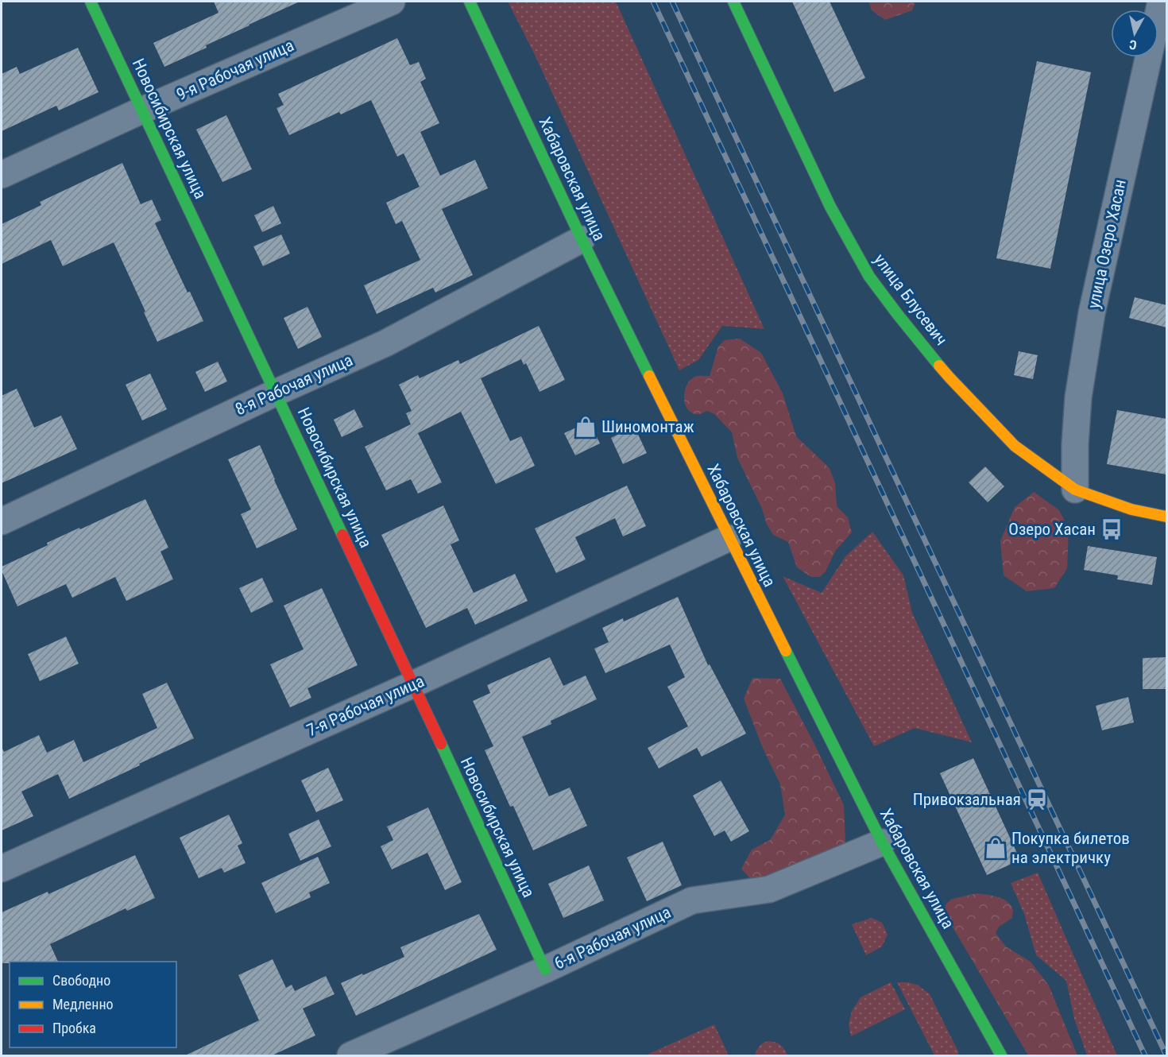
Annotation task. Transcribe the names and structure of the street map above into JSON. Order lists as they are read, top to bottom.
{
  "streets": {
    "main road": ["Новосибирская улица", "Хабаровская улица", "улица Блусевич"],
    "street": [
      "9-я Рабочая улица",
      "улица Озеро Хасан",
      "8-я Рабочая улица",
      "7-я Рабочая улица",
      "6-я Рабочая улица"
    ]
  },
  "crossings": [
    ["9-я Рабочая улица", "Новосибирская улица"],
    ["Новосибирская улица", "8-я Рабочая улица"],
    ["Новосибирская улица", "7-я Рабочая улица"],
    ["Новосибирская улица", "6-я Рабочая улица"],
    ["Хабаровская улица", "8-я Рабочая улица"],
    ["Хабаровская улица", "7-я Рабочая улица"],
    ["Хабаровская улица", "6-я Рабочая улица"],
    ["улица Озеро Хасан", "улица Блусевич"]
  ],
  "places": {
    "shop": ["Шиномонтаж", "Покупка билетов на электричку"],
    "bus stop": ["Озеро Хасан"],
    "station": ["Привокзальная"]
  },
  "legend": ["Свободно", "Медленно", "Пробка"],
  "north": "bottom"
}
